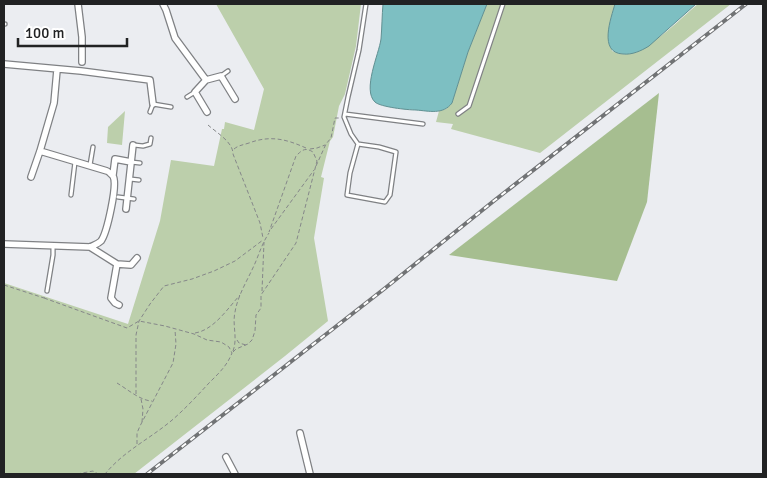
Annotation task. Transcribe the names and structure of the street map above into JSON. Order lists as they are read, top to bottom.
{
  "scale_bar": "100 m"
}
